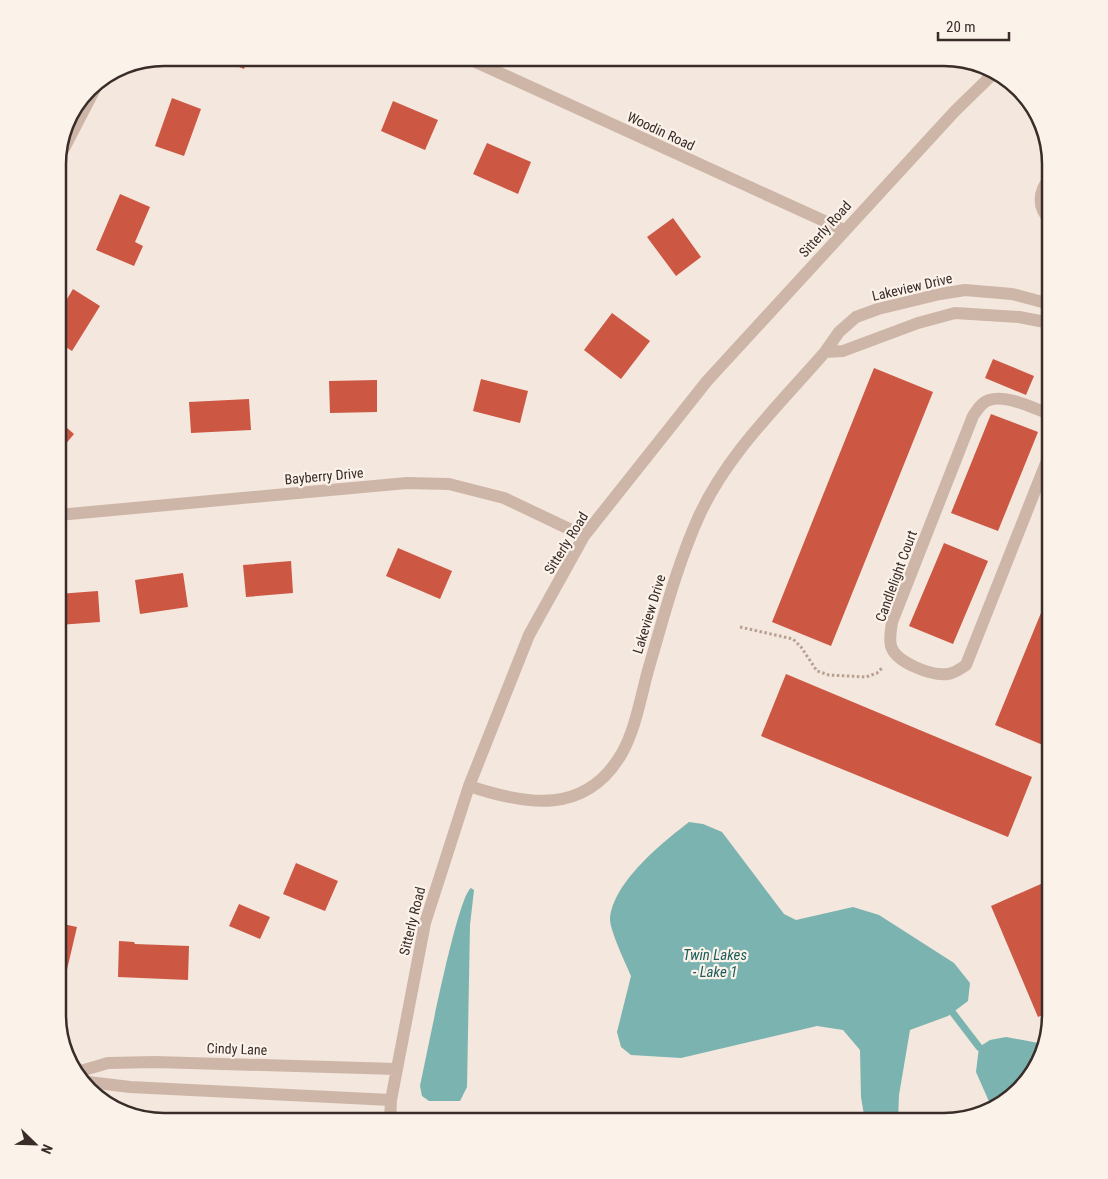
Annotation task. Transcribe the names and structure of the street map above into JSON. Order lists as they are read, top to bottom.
{
  "streets": {
    "street": [
      "Woodin Road",
      "Sitterly Road",
      "Lakeview Drive",
      "Bayberry Drive",
      "Candlelight Court",
      "Cindy Lane"
    ]
  },
  "crossings": [
    ["Woodin Road", "Sitterly Road"],
    ["Sitterly Road", "Lakeview Drive"],
    ["Sitterly Road", "Bayberry Drive"],
    ["Sitterly Road", "Cindy Lane"]
  ],
  "water": ["Twin Lakes - Lake 1"],
  "scale_bar": "20 m",
  "north": "bottom right"
}
